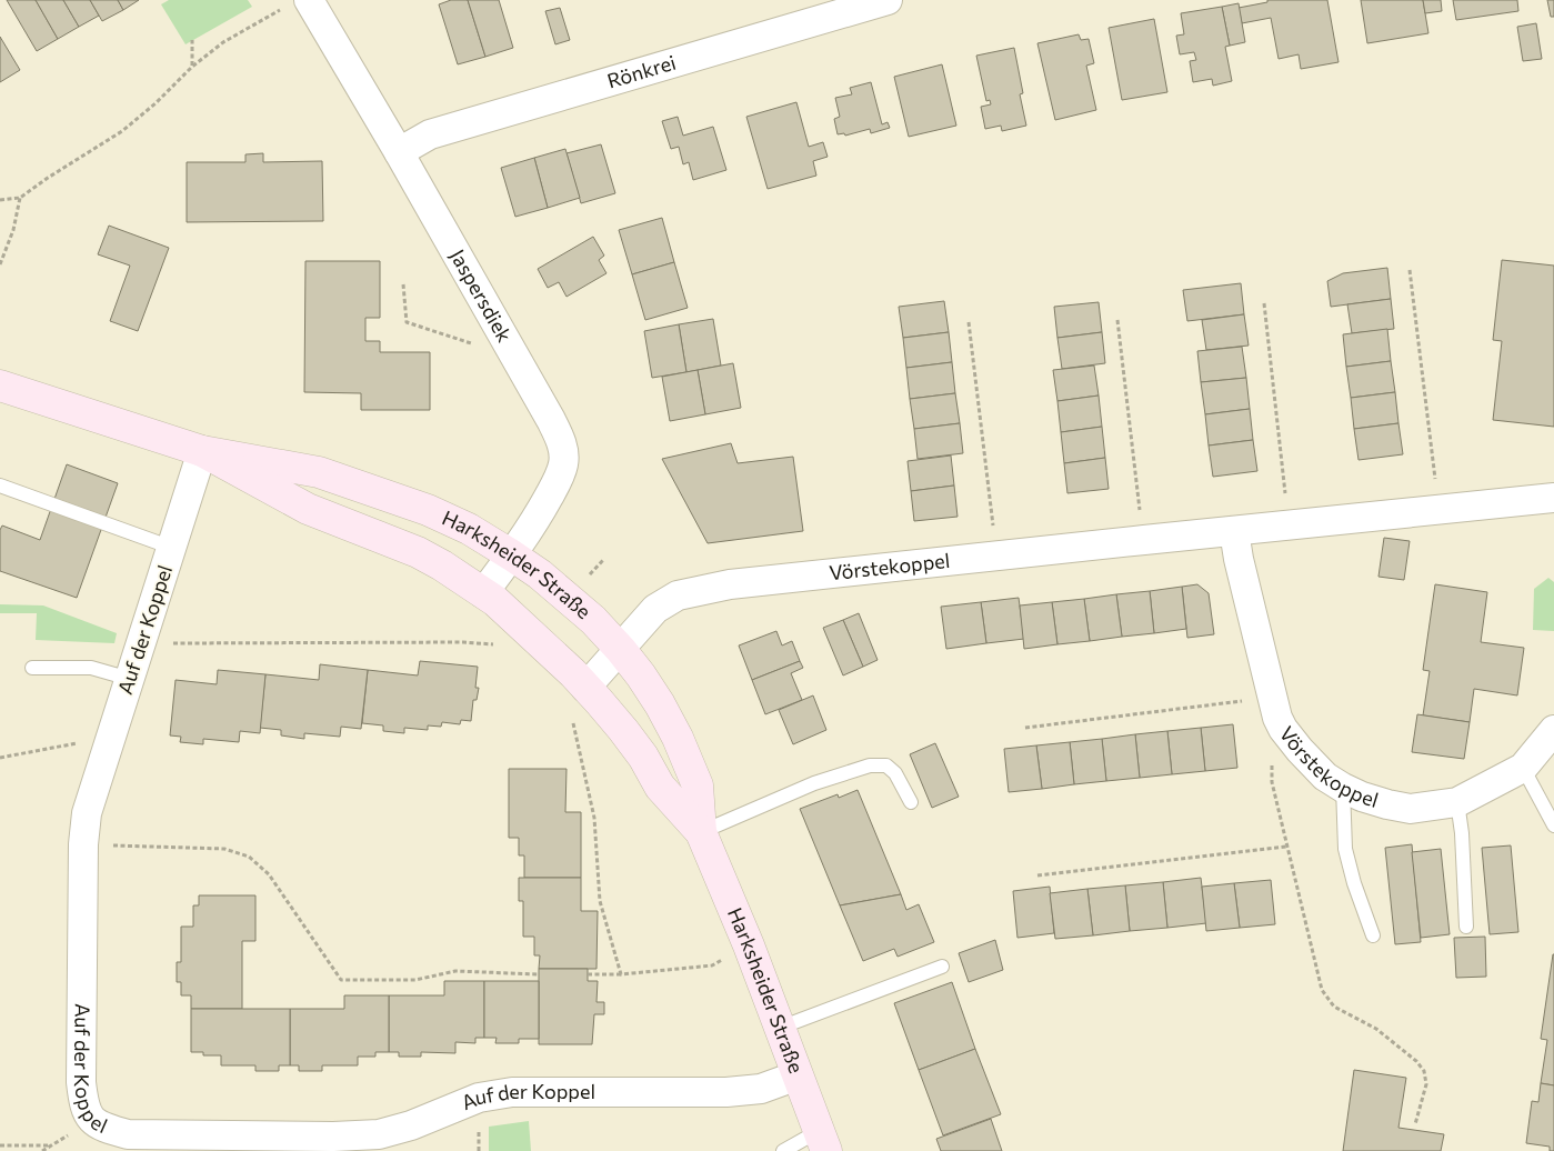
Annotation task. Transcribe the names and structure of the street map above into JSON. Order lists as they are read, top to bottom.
{
  "streets": {
    "main road": ["Harksheider Straße"],
    "street": [
      "Rönkrei",
      "Jaspersdiek",
      "Vörstekoppel",
      "Auf der Koppel"
    ]
  },
  "crossings": [
    ["Rönkrei", "Jaspersdiek"],
    ["Jaspersdiek", "Harksheider Straße"],
    ["Vörstekoppel", "Harksheider Straße"],
    ["Harksheider Straße", "Auf der Koppel"]
  ]
}
